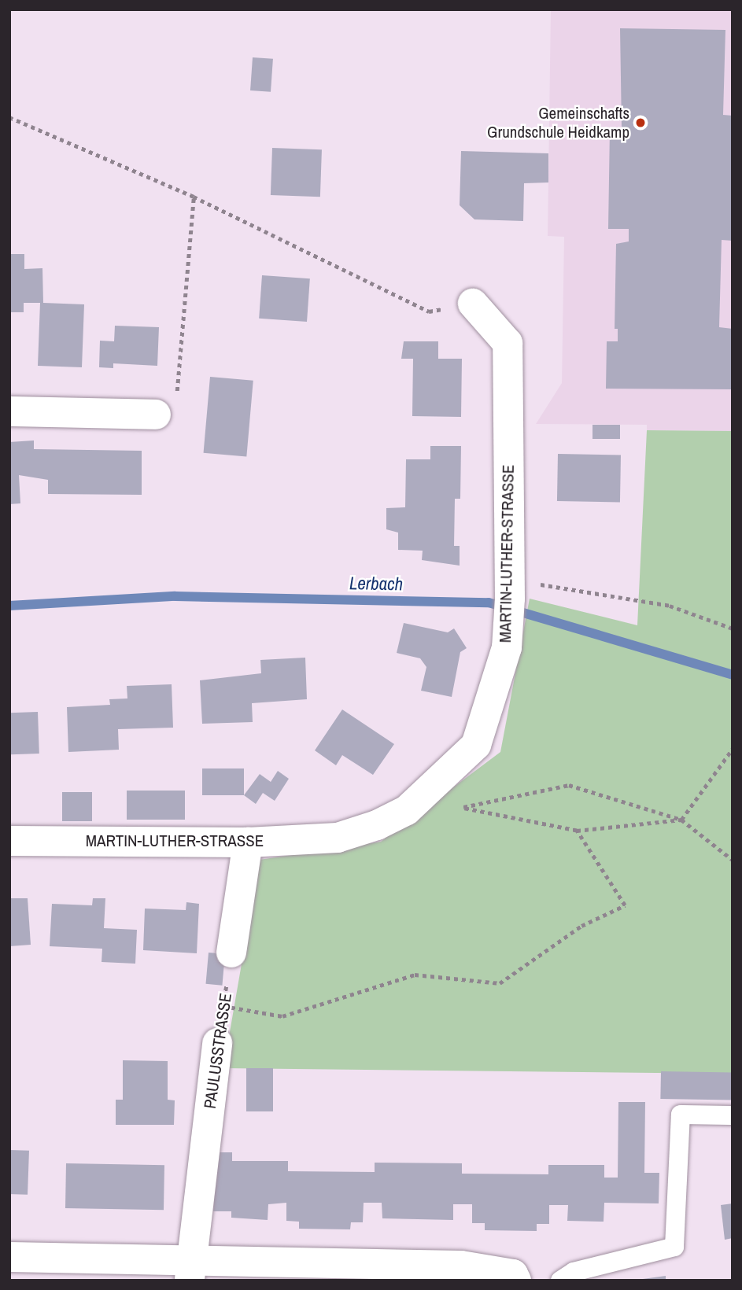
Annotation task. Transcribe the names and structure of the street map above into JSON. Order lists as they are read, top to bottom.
{
  "streets": {
    "street": ["MARTIN-LUTHER-STRASSE", "PAULUSSTRASSE"]
  },
  "water": ["Lerbach"],
  "places": ["Gemeinschafts Grundschule Heidkamp"]
}
